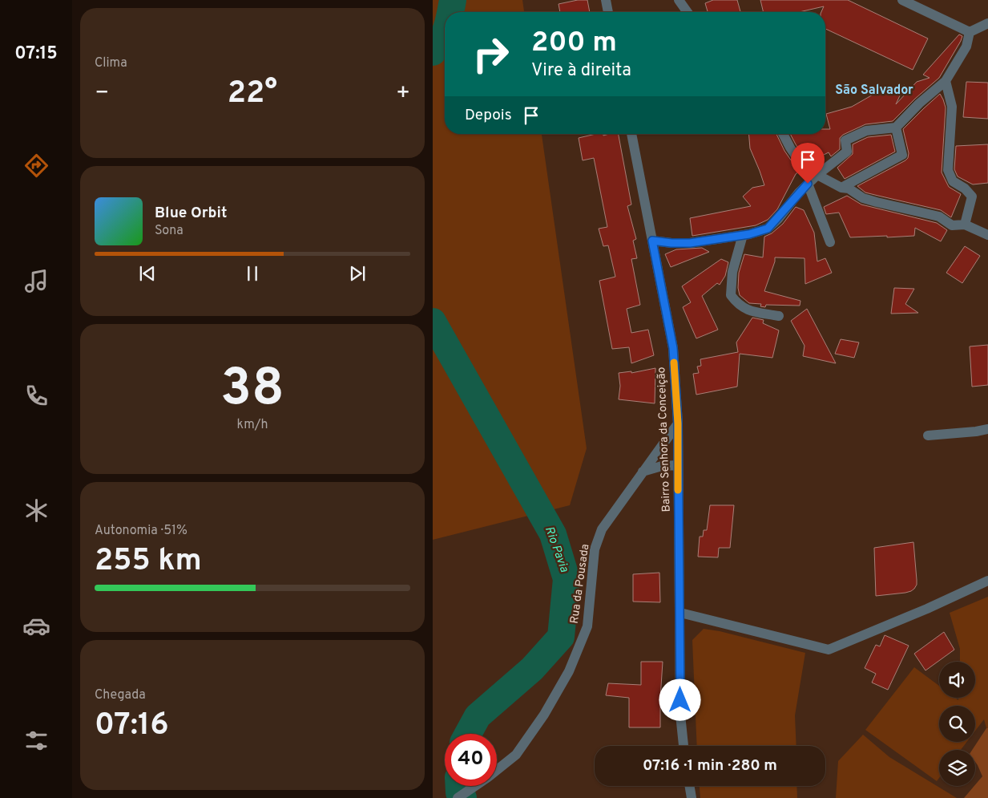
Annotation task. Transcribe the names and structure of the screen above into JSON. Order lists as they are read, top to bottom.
{
  "streets": {
    "street": ["Bairro Senhora da Conceição", "Rua da Pousada"]
  },
  "crossings": [
    ["Bairro Senhora da Conceição", "Rua da Pousada"]
  ],
  "districts": ["São Salvador"],
  "water": ["Rio Pavia"],
  "page": {
    "tabs": "07:15",
    "tile": [
      "Clima",
      ["38", "km/h"],
      ["Autonomia · 51%", "255 km"],
      ["Chegada", "07:16"]
    ],
    "turn": ["200 m", "Vire à direita"],
    "heat": ["−", "22°", "+"],
    "then": "Depois",
    "song": ["Blue Orbit", "Sona"],
    "limit": "40",
    "trip": "07:16 · 1 min · 280 m"
  }
}
